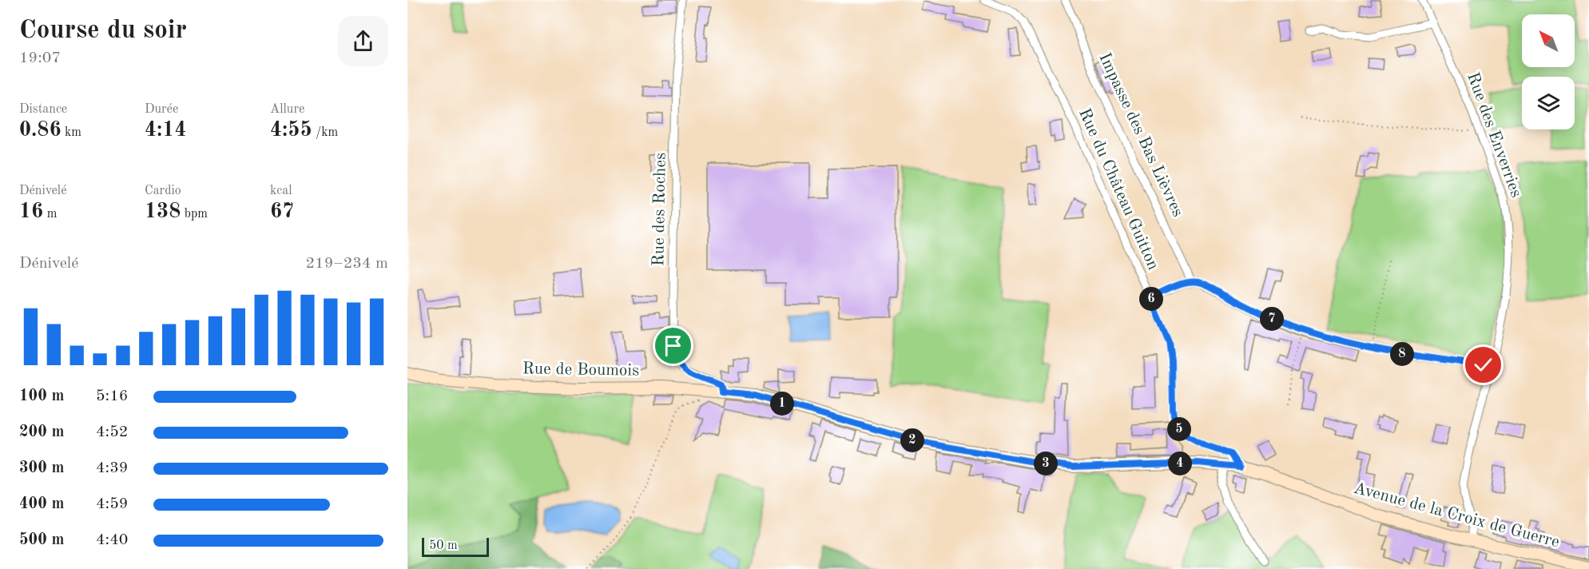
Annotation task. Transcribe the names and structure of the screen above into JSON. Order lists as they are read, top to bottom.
{
  "streets": {
    "street": [
      "Impasse des Bas Lièvres",
      "Rue des Enverries",
      "Rue du Château Guitton",
      "Rue des Roches",
      "Rue de Boumois",
      "Avenue de la Croix de Guerre"
    ]
  },
  "crossings": [
    ["Rue des Enverries", "Avenue de la Croix de Guerre"],
    ["Rue du Château Guitton", "Rue de Boumois"],
    ["Rue du Château Guitton", "Avenue de la Croix de Guerre"],
    ["Rue des Roches", "Rue de Boumois"],
    ["Rue de Boumois", "Avenue de la Croix de Guerre"]
  ],
  "scale_bar": "50 m",
  "north": "top left",
  "page": {
    "heading": ["Course du soir", "19:07"],
    "stats": [
      ["Distance", "0.86 km"],
      ["Durée", "4:14"],
      ["Allure", "4:55 /km"],
      ["Dénivelé", "16 m"],
      ["Cardio", "138 bpm"],
      ["kcal", "67"]
    ],
    "chart": ["Dénivelé", "219–234 m"],
    "pins": [
      "6",
      "7",
      "8",
      "1",
      "5",
      "2",
      "3",
      "4"
    ],
    "list": [
      {
        "name": "100 m",
        "note": "5:16"
      },
      {
        "name": "200 m",
        "note": "4:52"
      },
      {
        "name": "300 m",
        "note": "4:39"
      },
      {
        "name": "400 m",
        "note": "4:59"
      },
      {
        "name": "500 m",
        "note": "4:40"
      }
    ],
    "scale": "50 m"
  }
}
